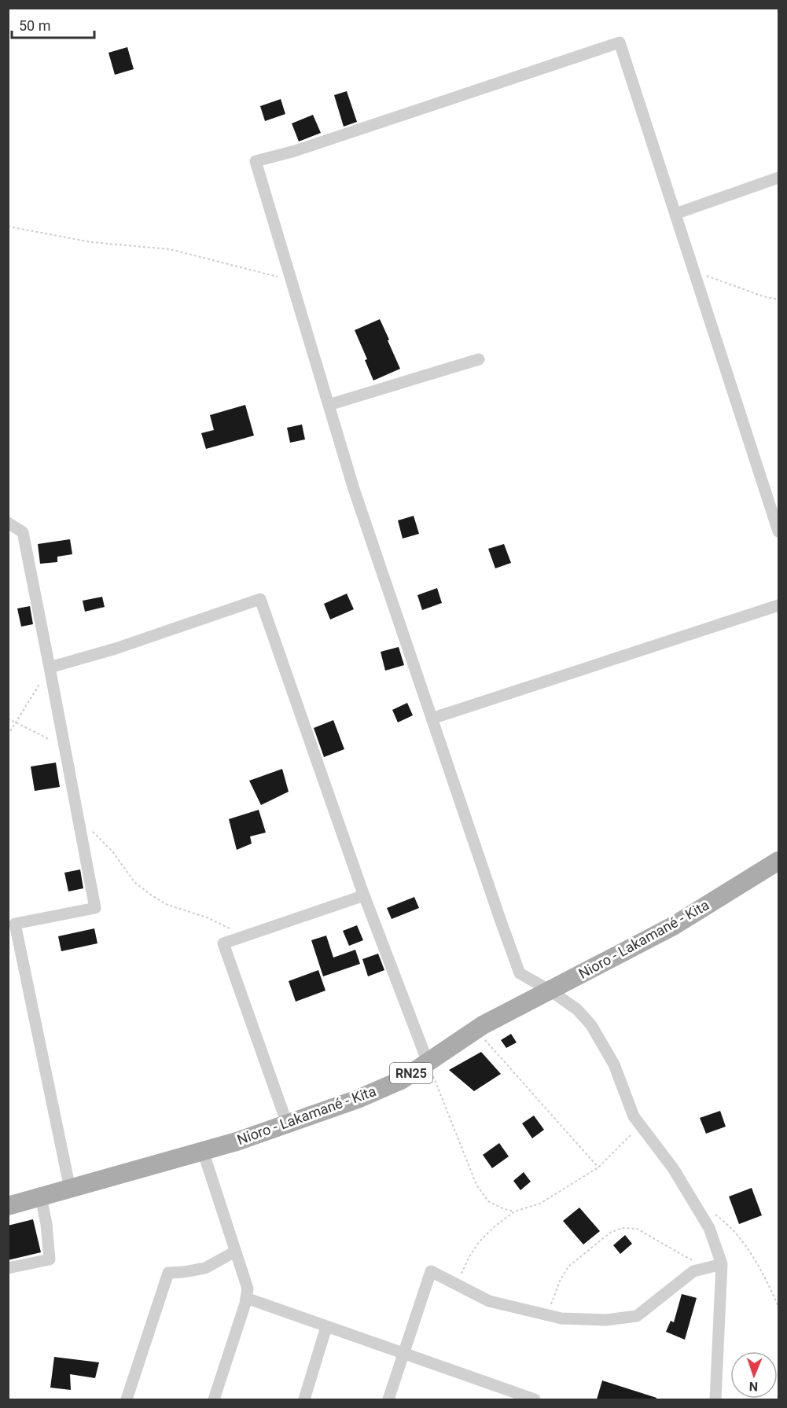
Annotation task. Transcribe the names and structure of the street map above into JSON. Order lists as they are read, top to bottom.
{
  "streets": {
    "main road": ["Nioro - Lakamané - Kita", "RN25"]
  },
  "scale_bar": "50 m",
  "north": "bottom"
}
